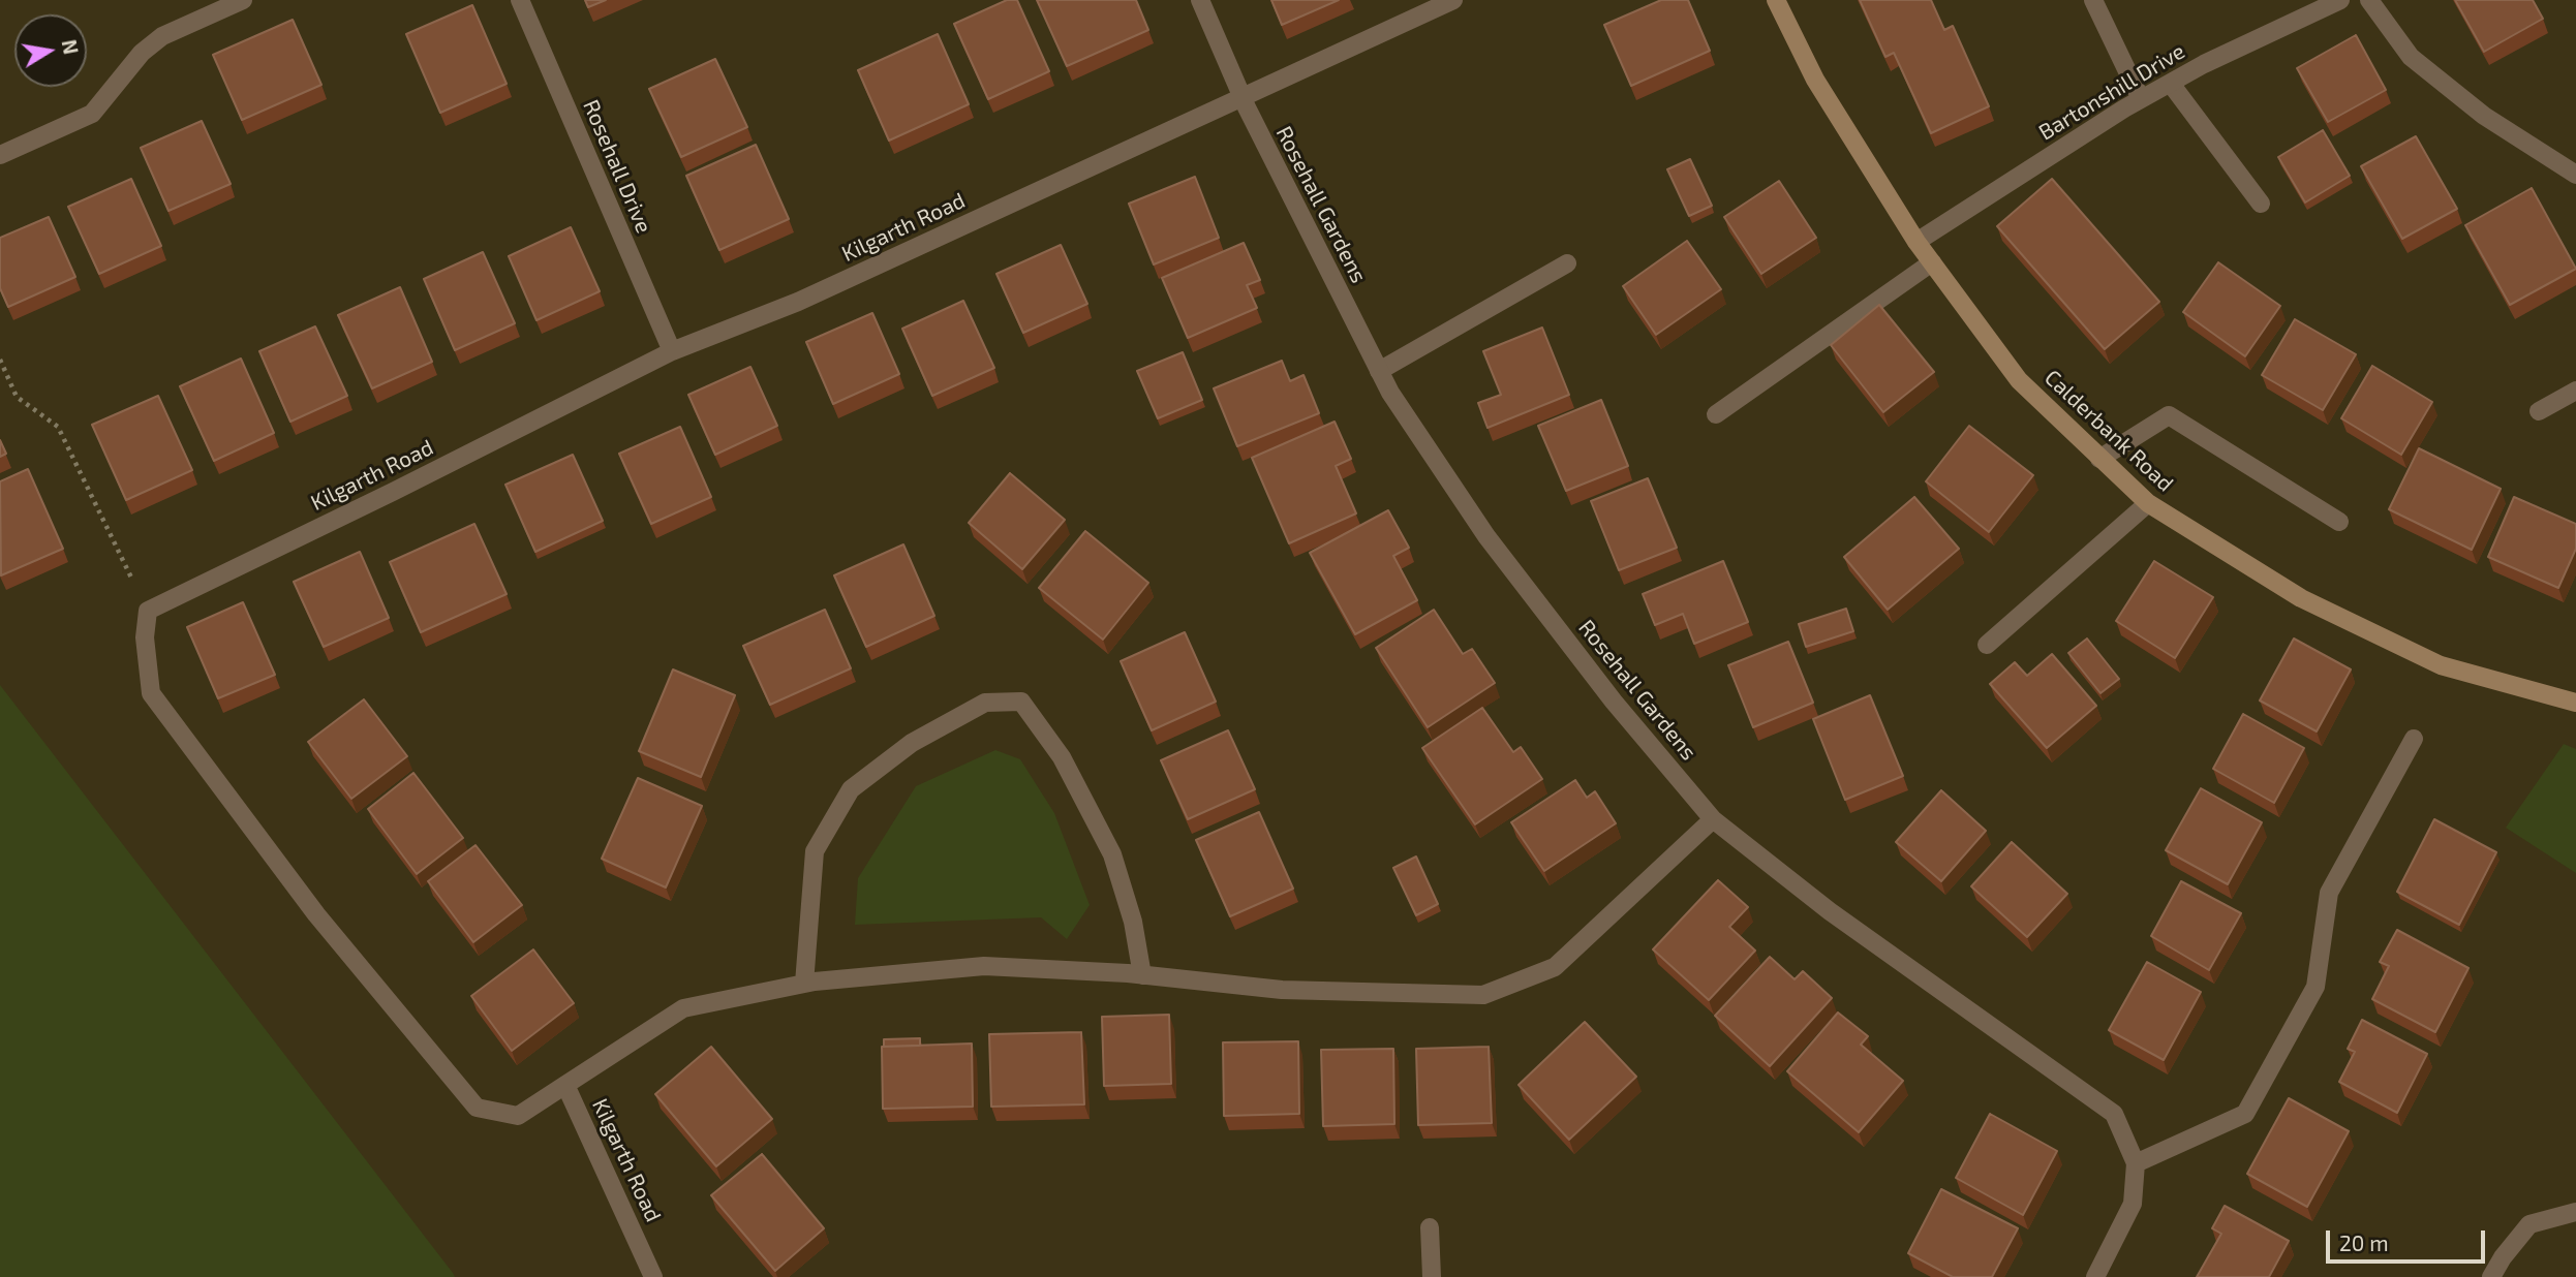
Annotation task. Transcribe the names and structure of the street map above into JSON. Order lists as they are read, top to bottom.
{
  "streets": {
    "street": [
      "Bartonshill Drive",
      "Rosehall Drive",
      "Rosehall Gardens",
      "Kilgarth Road",
      "Calderbank Road"
    ]
  },
  "crossings": [
    ["Bartonshill Drive", "Calderbank Road"],
    ["Rosehall Drive", "Kilgarth Road"],
    ["Rosehall Gardens", "Kilgarth Road"]
  ],
  "scale_bar": "20 m",
  "north": "right"
}
